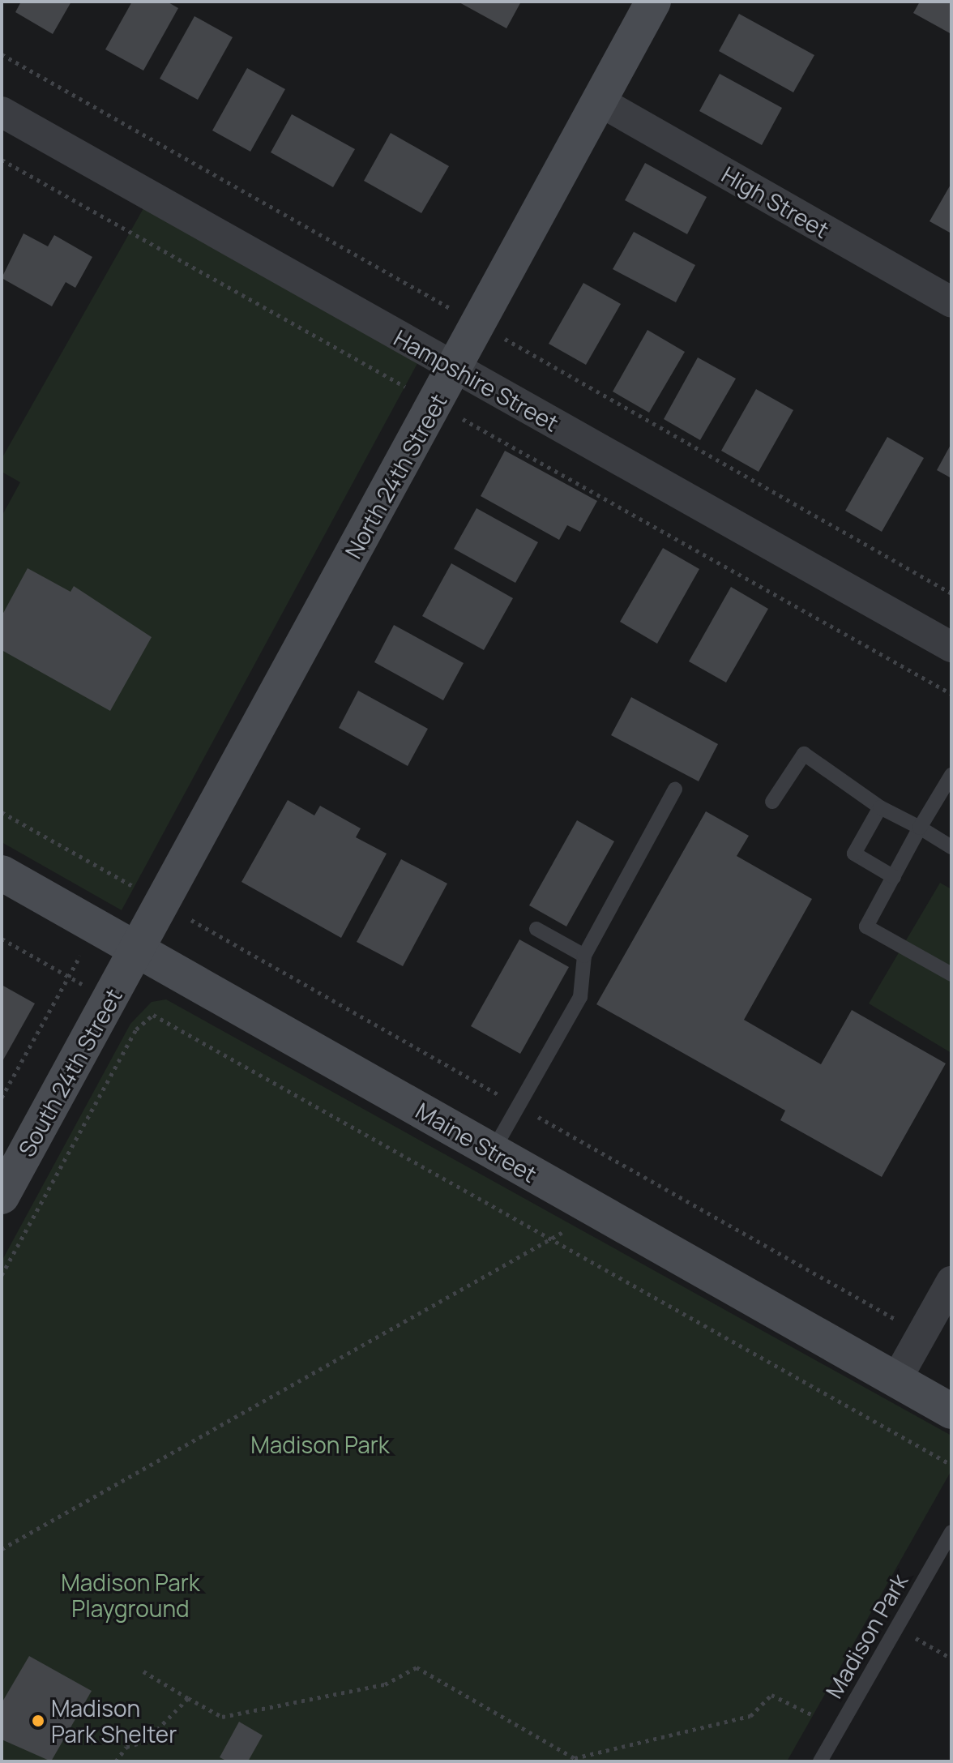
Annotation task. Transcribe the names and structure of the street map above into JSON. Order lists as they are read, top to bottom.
{
  "streets": {
    "main road": ["North 24th Street", "South 24th Street", "Maine Street"],
    "street": ["High Street", "Hampshire Street"],
    "lane": ["Madison Park"]
  },
  "crossings": [
    ["High Street", "North 24th Street"],
    ["Hampshire Street", "North 24th Street"],
    ["North 24th Street", "South 24th Street"],
    ["North 24th Street", "Maine Street"],
    ["South 24th Street", "Maine Street"]
  ],
  "parks": ["Madison Park", "Madison Park Playground"],
  "places": ["Madison Park Shelter"]
}
